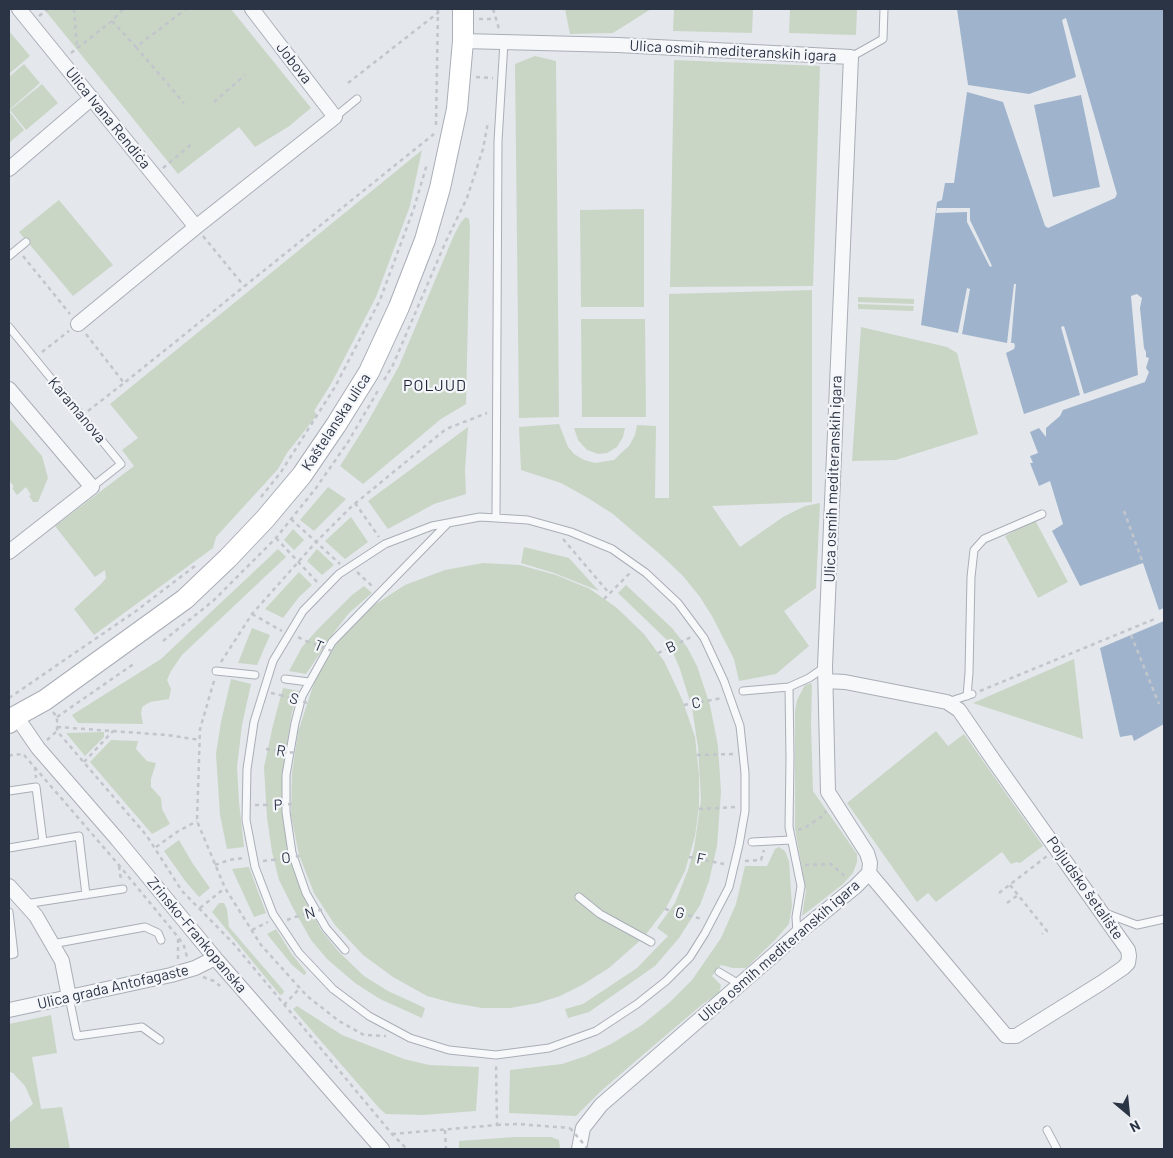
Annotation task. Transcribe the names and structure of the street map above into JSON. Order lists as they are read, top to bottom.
{
  "streets": {
    "main road": ["Kaštelanska ulica"],
    "street": [
      "Ulica osmih mediteranskih igara",
      "Jobova",
      "Ulica Ivana Rendića",
      "Karamanova",
      "Poljudsko šetalište",
      "Zrinsko-Frankopanska",
      "Ulica grada Antofagaste"
    ],
    "path": [
      "T",
      "B",
      "S",
      "C",
      "R",
      "P",
      "O",
      "F",
      "N",
      "G"
    ]
  },
  "crossings": [
    ["Ulica osmih mediteranskih igara", "Kaštelanska ulica"],
    ["Ulica osmih mediteranskih igara", "Poljudsko šetalište"],
    ["Kaštelanska ulica", "Zrinsko-Frankopanska"],
    ["Zrinsko-Frankopanska", "Ulica grada Antofagaste"]
  ],
  "districts": ["POLJUD"],
  "north": "bottom right"
}
